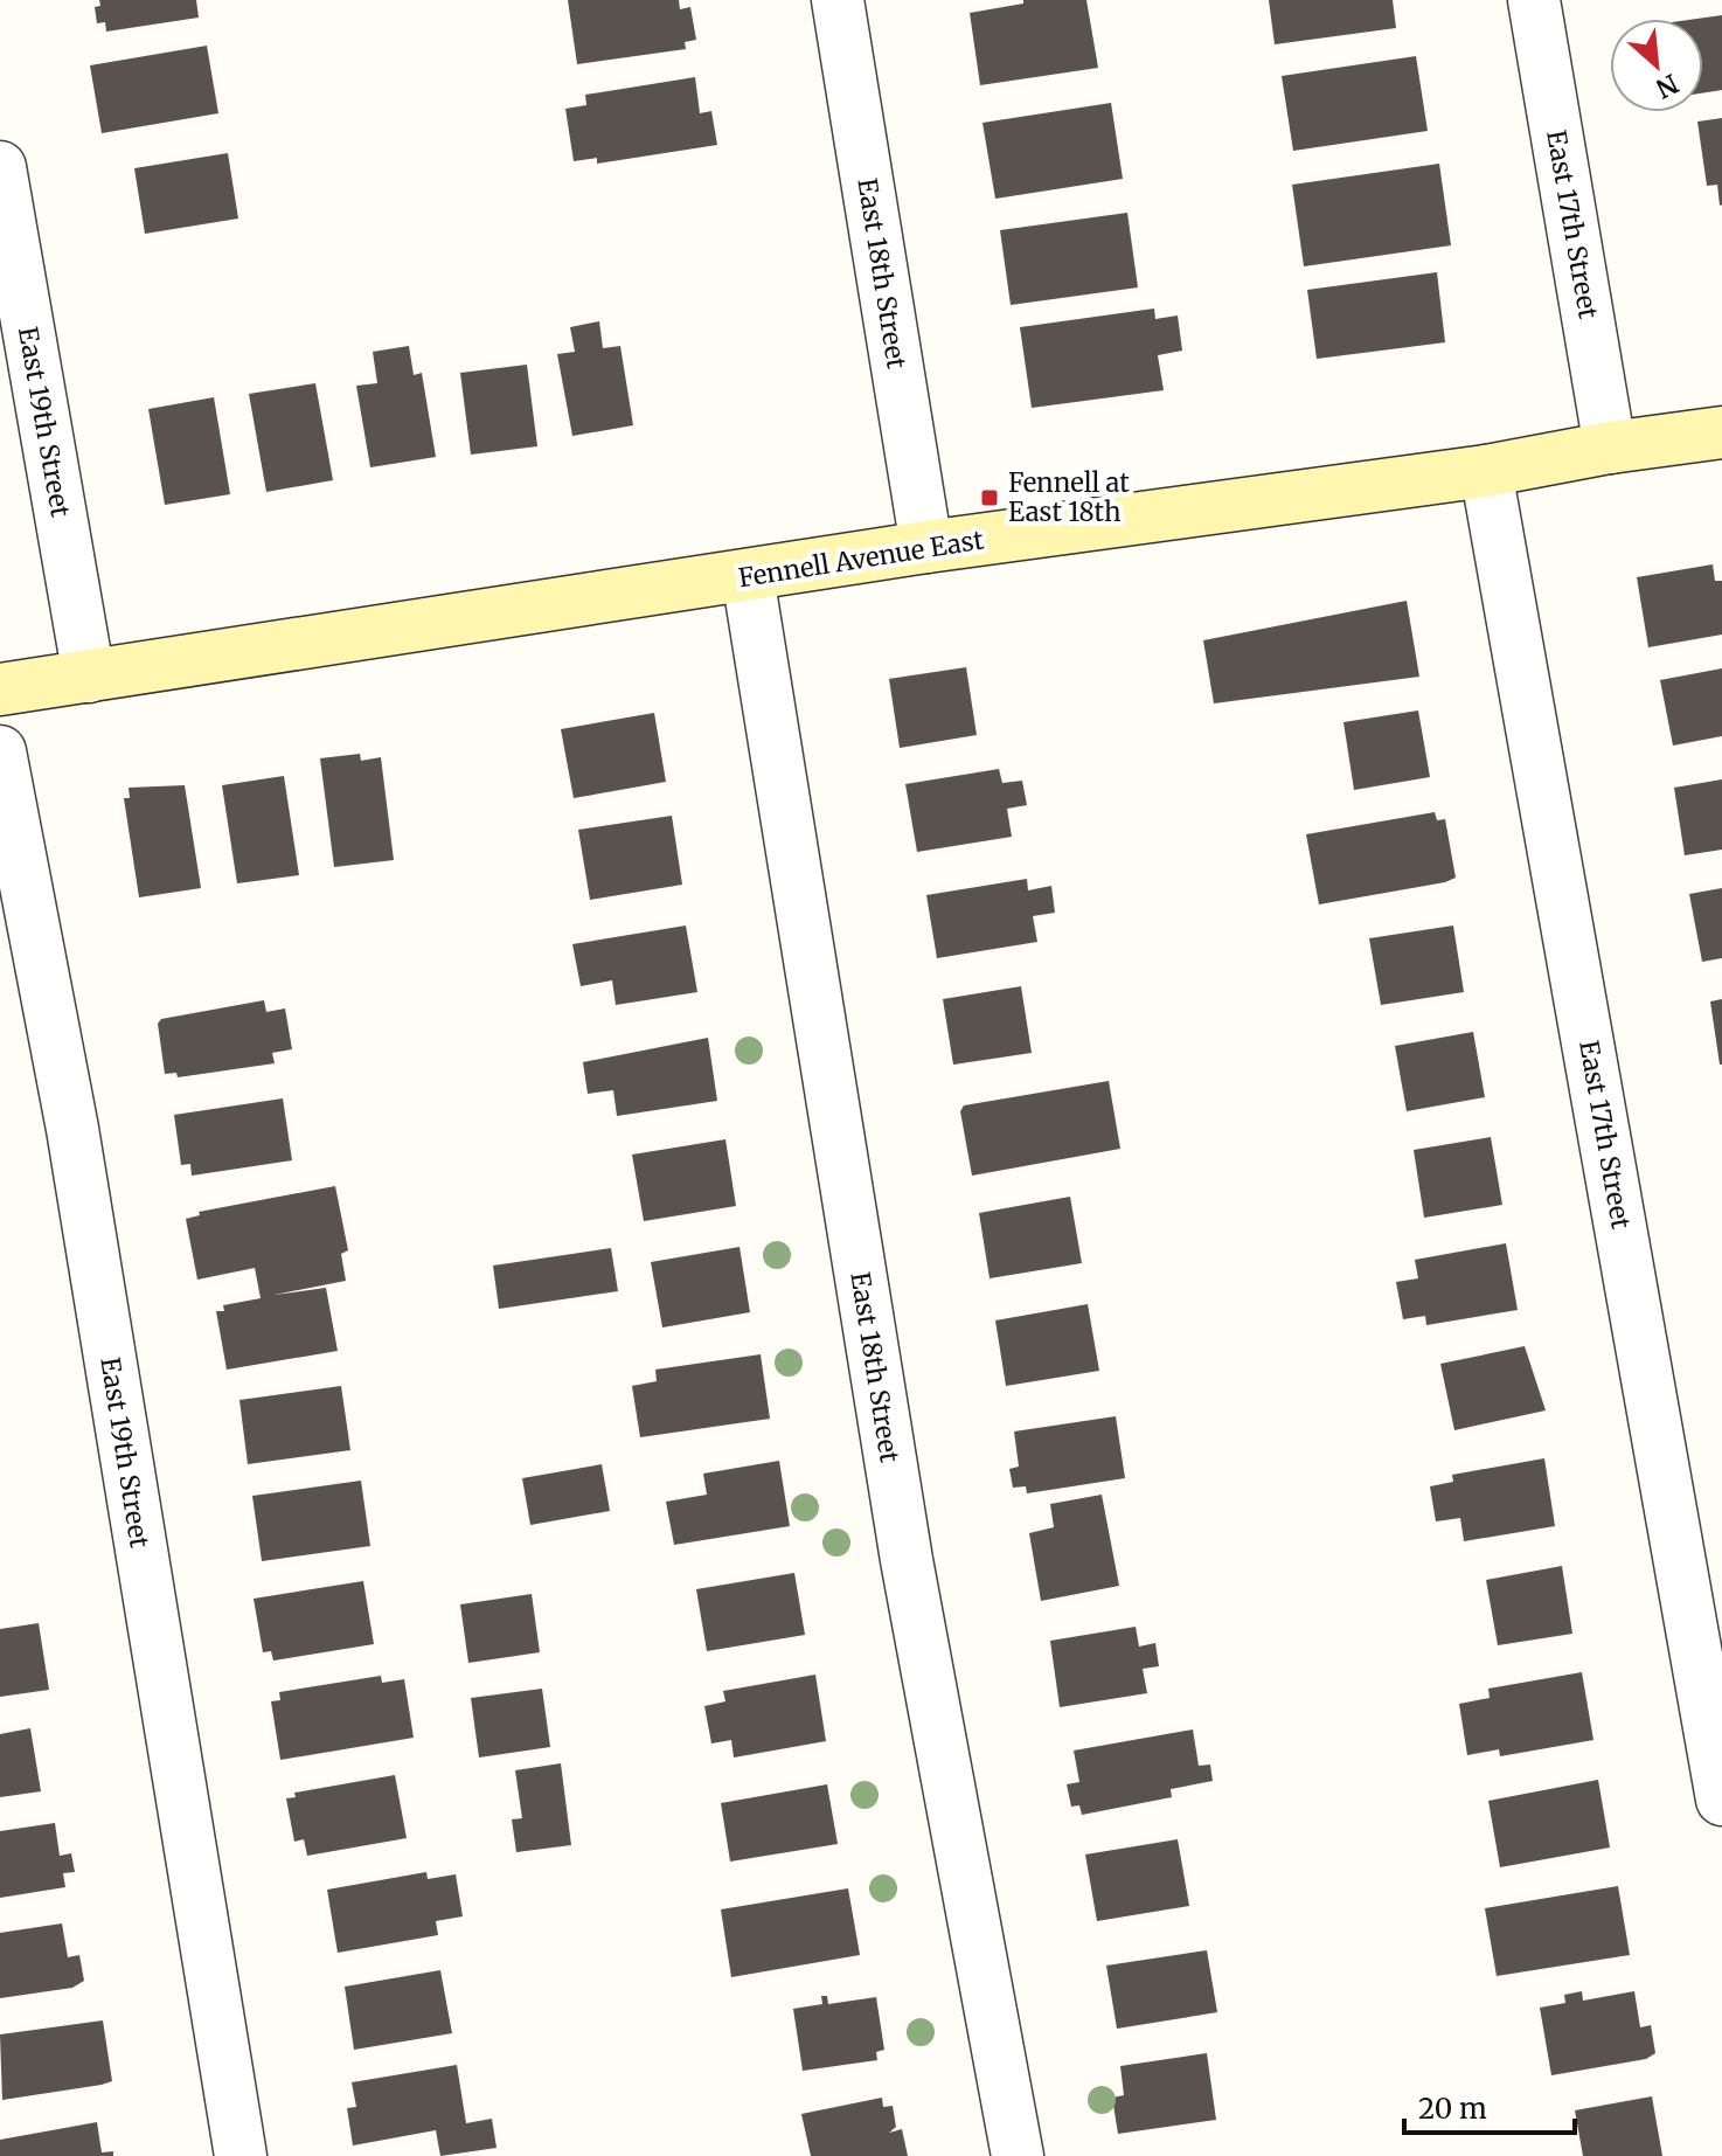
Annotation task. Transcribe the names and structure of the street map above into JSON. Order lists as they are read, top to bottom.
{
  "streets": {
    "main road": ["Fennell Avenue East"],
    "street": ["East 17th Street", "East 18th Street", "East 19th Street"]
  },
  "crossings": [
    ["East 17th Street", "Fennell Avenue East"],
    ["East 18th Street", "Fennell Avenue East"],
    ["East 19th Street", "Fennell Avenue East"]
  ],
  "places": {
    "transit": ["Fennell at East 18th"]
  },
  "scale_bar": "20 m",
  "north": "bottom right"
}
